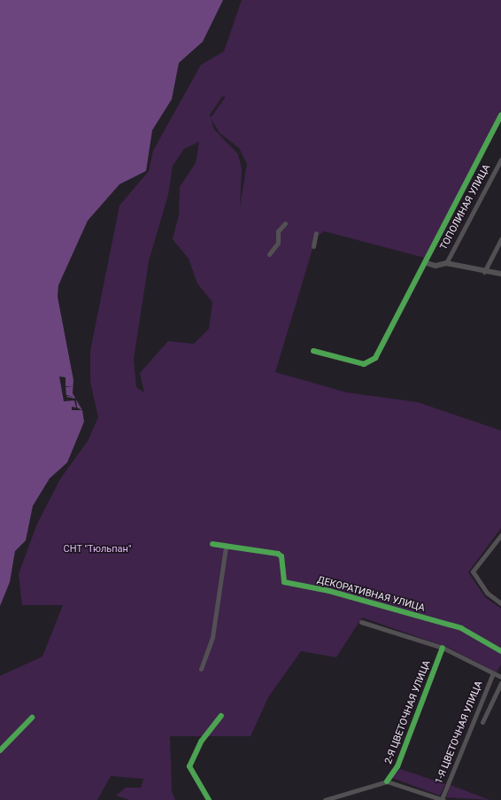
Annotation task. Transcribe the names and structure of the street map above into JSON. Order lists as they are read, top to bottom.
{
  "streets": {
    "street": [
      "ТОПОЛИНАЯ УЛИЦА",
      "ДЕКОРАТИВНАЯ УЛИЦА",
      "2-Я ЦВЕТОЧНАЯ УЛИЦА",
      "1-Я ЦВЕТОЧНАЯ УЛИЦА"
    ]
  },
  "parks": ["СНТ \"Тюльпан\""]
}
